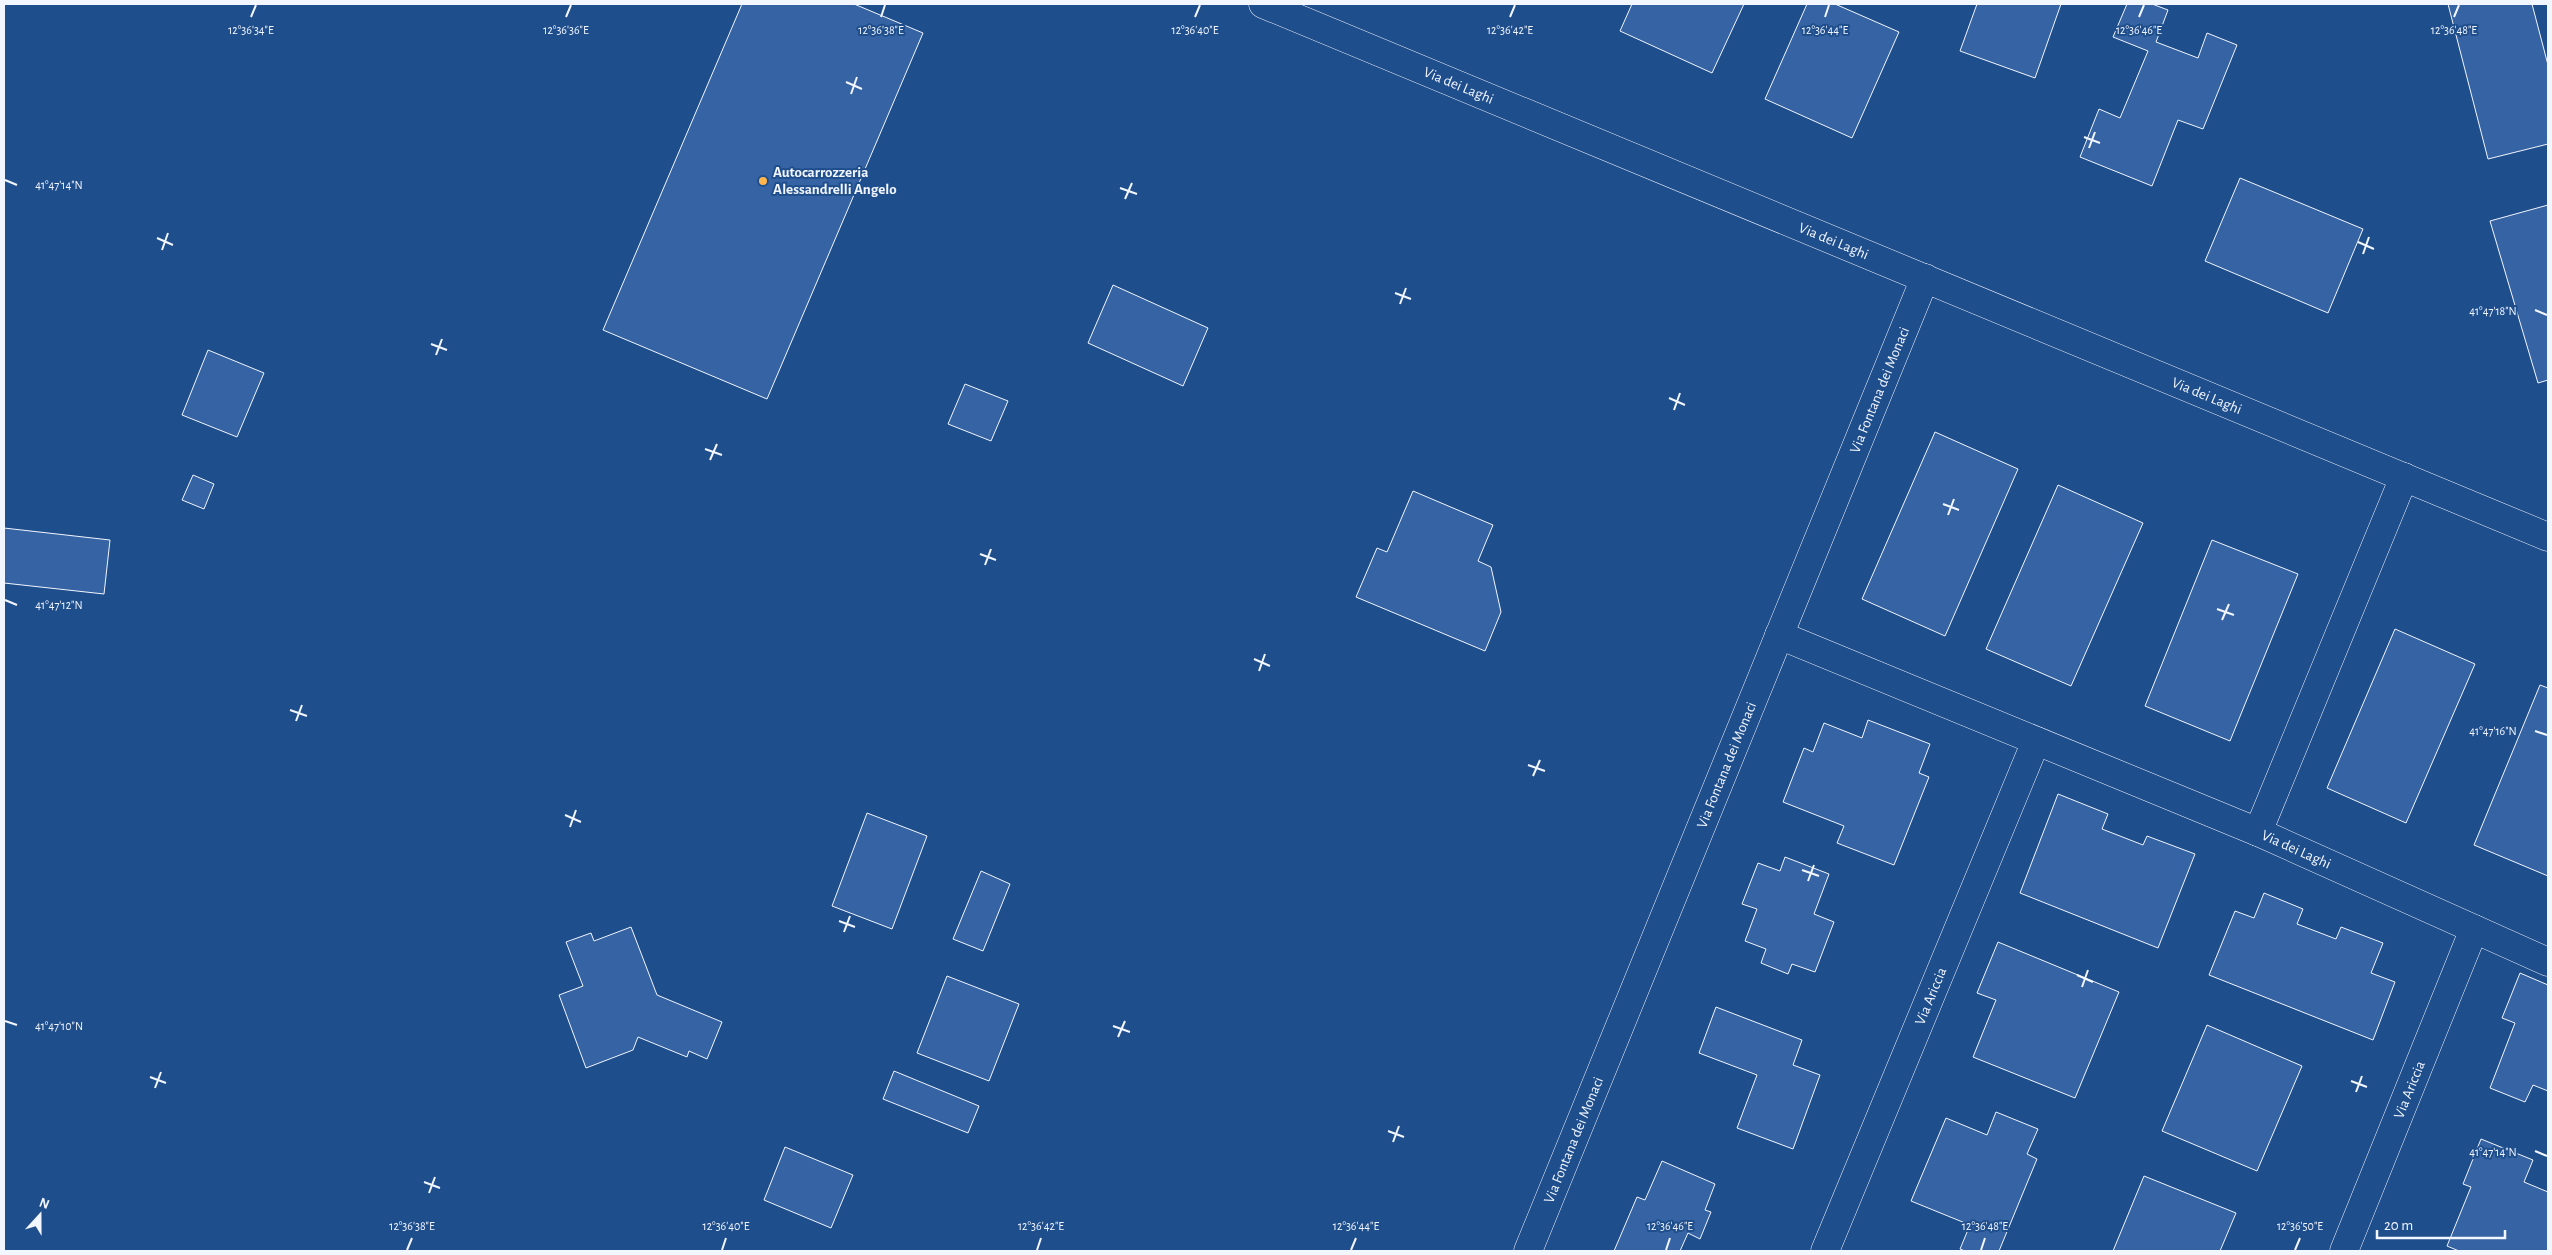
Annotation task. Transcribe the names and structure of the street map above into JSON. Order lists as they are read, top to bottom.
{
  "streets": {
    "street": ["Via dei Laghi", "Via Fontana dei Monaci", "Via Ariccia"]
  },
  "crossings": [
    ["Via dei Laghi", "Via Fontana dei Monaci"],
    ["Via dei Laghi", "Via Ariccia"]
  ],
  "places": ["Autocarrozzeria Alessandrelli Angelo"],
  "scale_bar": "20 m",
  "north": "top",
  "coordinates": [
    "12°36'34\"E",
    "12°36'36\"E",
    "12°36'38\"E",
    "12°36'40\"E",
    "12°36'42\"E",
    "12°36'44\"E",
    "12°36'46\"E",
    "12°36'48\"E",
    "41°47'14\"N",
    "41°47'18\"N",
    "41°47'12\"N",
    "41°47'16\"N",
    "41°47'10\"N",
    "12°36'50\"E"
  ]
}
